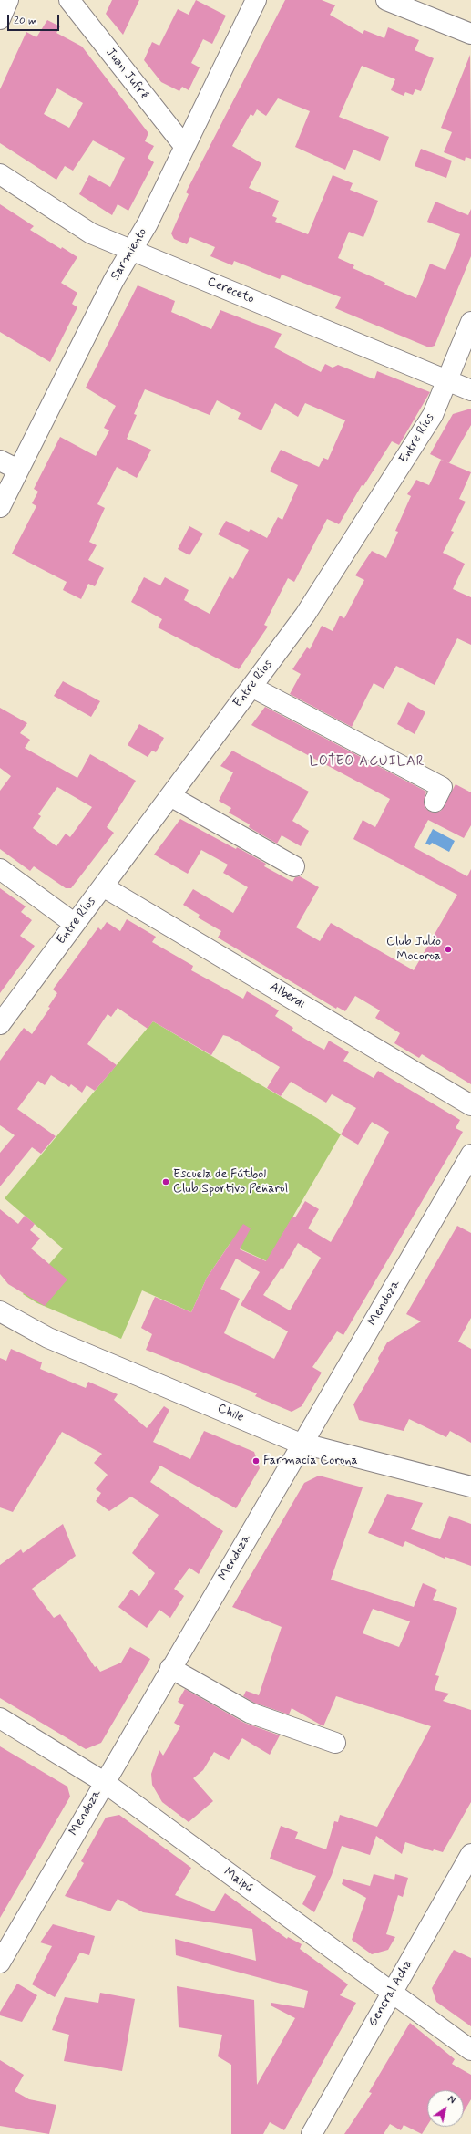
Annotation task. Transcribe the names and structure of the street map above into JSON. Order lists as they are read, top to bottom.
{
  "streets": {
    "street": [
      "Juan Jufré",
      "Sarmiento",
      "Cereceto",
      "Entre Ríos",
      "Alberdi",
      "Mendoza",
      "Chile",
      "Maipú",
      "General Acha"
    ]
  },
  "crossings": [
    ["Juan Jufré", "Sarmiento"],
    ["Sarmiento", "Cereceto"],
    ["Cereceto", "Entre Ríos"],
    ["Entre Ríos", "Alberdi"],
    ["Mendoza", "Chile"],
    ["Mendoza", "Maipú"],
    ["Maipú", "General Acha"]
  ],
  "districts": ["LOTEO AGUILAR"],
  "places": ["Club Julio Mocoroa", "Escuela de Fútbol Club Sportivo Peñarol", "Farmacia Corona"],
  "scale_bar": "20 m",
  "north": "top right"
}
